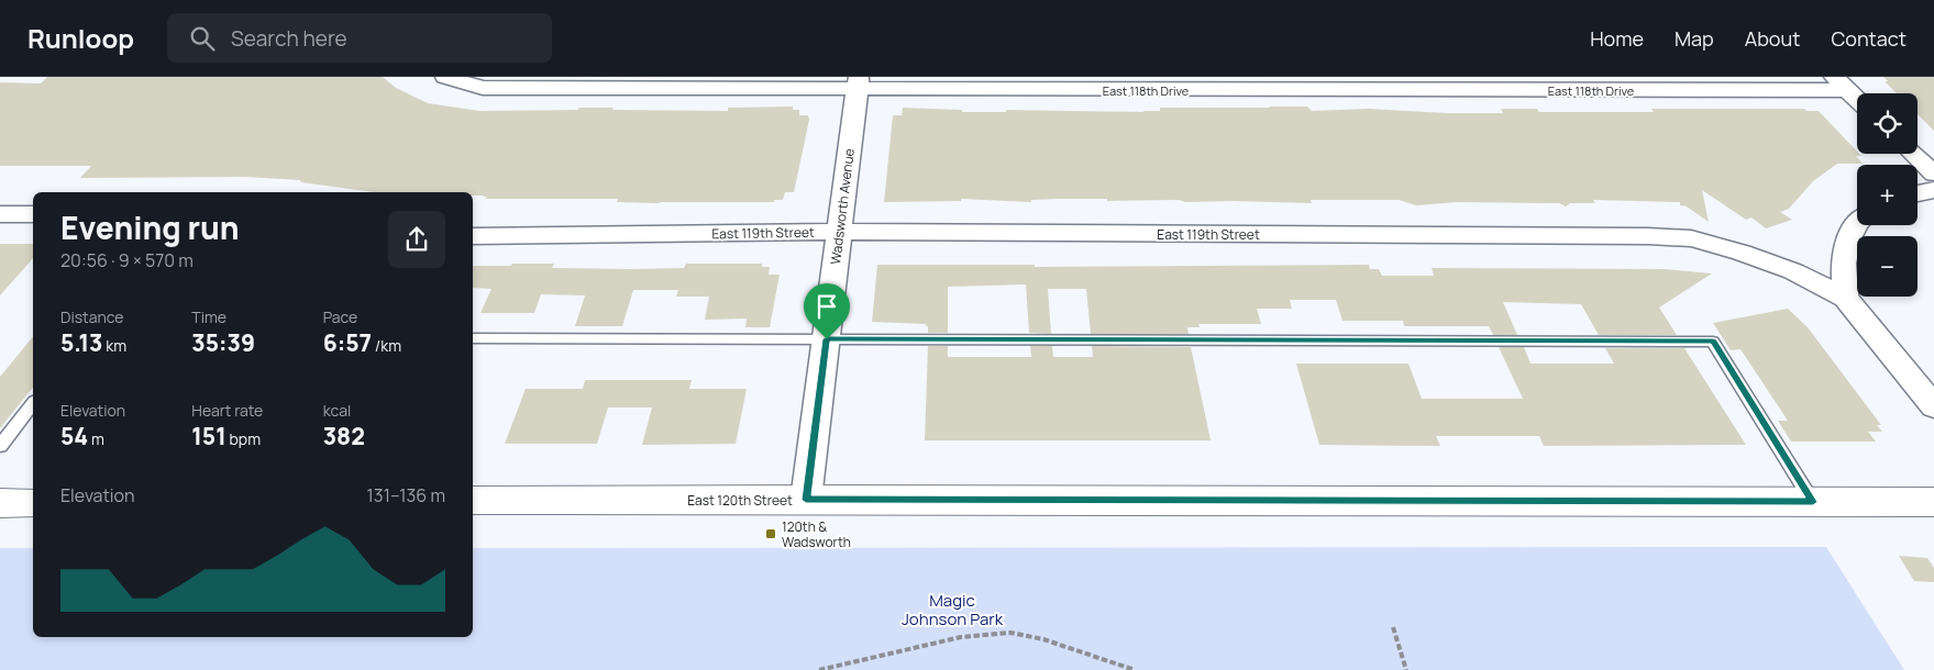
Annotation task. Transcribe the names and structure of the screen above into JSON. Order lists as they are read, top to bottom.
{
  "streets": {
    "street": [
      "East 118th Drive",
      "Wadsworth Avenue",
      "East 119th Street",
      "East 120th Street"
    ]
  },
  "crossings": [
    ["East 118th Drive", "Wadsworth Avenue"],
    ["Wadsworth Avenue", "East 119th Street"],
    ["Wadsworth Avenue", "East 120th Street"]
  ],
  "parks": ["Magic Johnson Park"],
  "places": {
    "transit": ["120th & Wadsworth"]
  },
  "page": {
    "header": "Runloop",
    "search": "Search here",
    "nav": [
      "Home",
      "Map",
      "About",
      "Contact"
    ],
    "map_buttons": ["+", "−"],
    "heading": ["Evening run", "20:56 · 9 × 570 m"],
    "stats": [
      ["Distance", "5.13 km"],
      ["Time", "35:39"],
      ["Pace", "6:57 /km"],
      ["Elevation", "54 m"],
      ["Heart rate", "151 bpm"],
      ["kcal", "382"]
    ],
    "chart": ["Elevation", "131–136 m"]
  }
}
